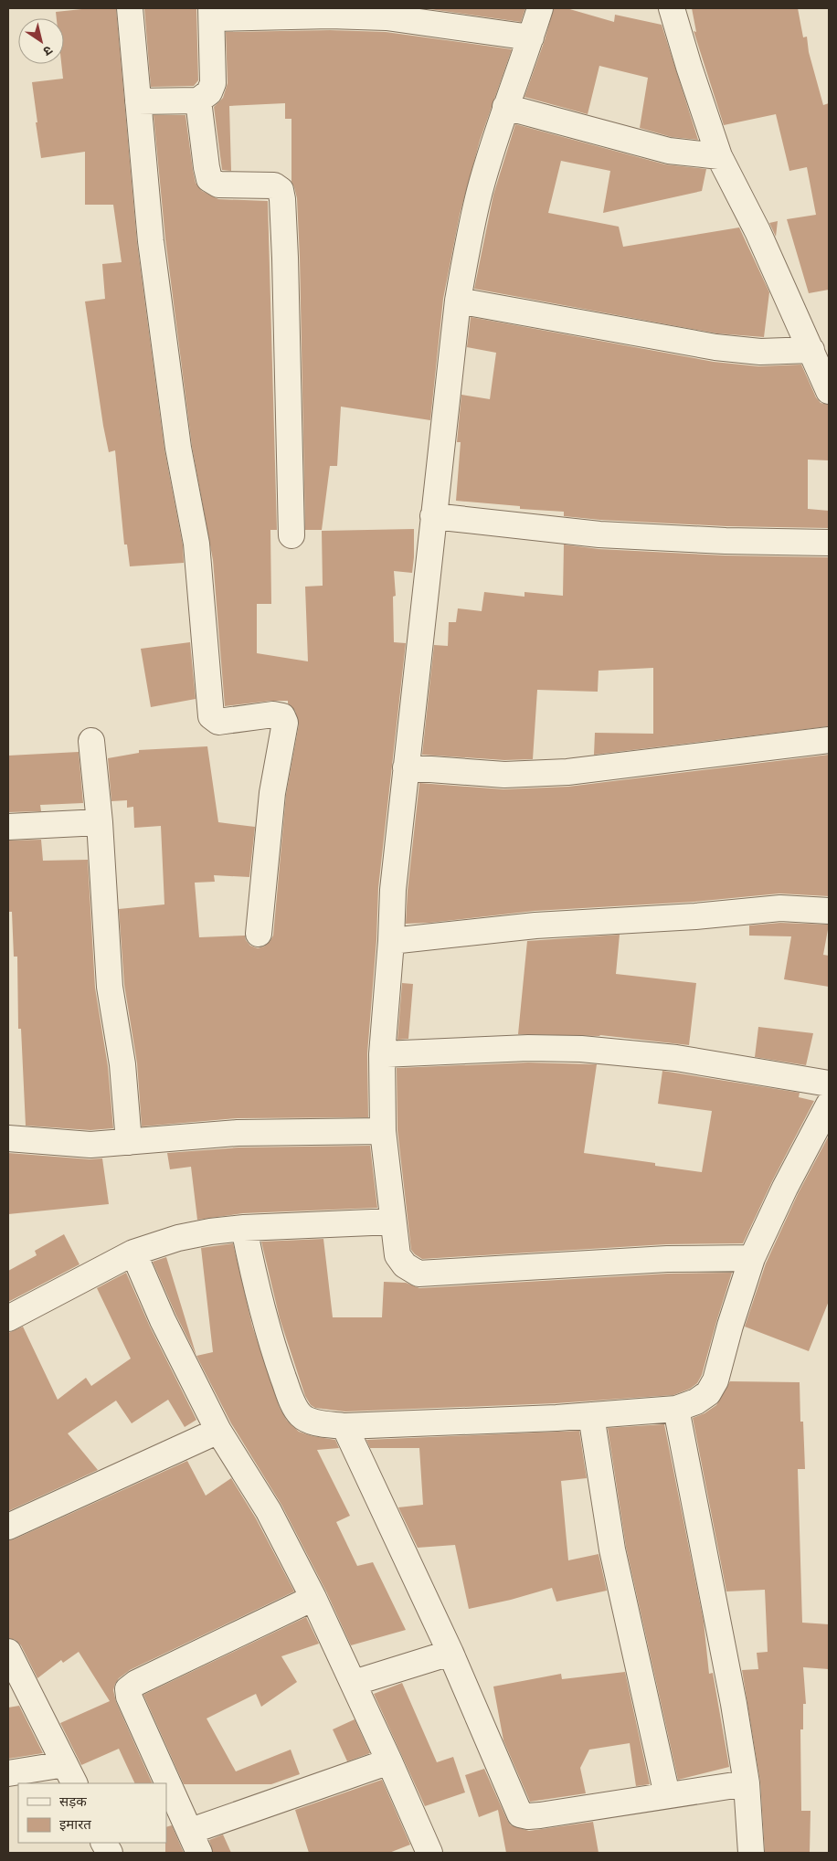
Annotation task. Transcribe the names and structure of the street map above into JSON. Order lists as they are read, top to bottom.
{
  "legend": ["सड़क", "इमारत"],
  "north": "bottom right"
}
